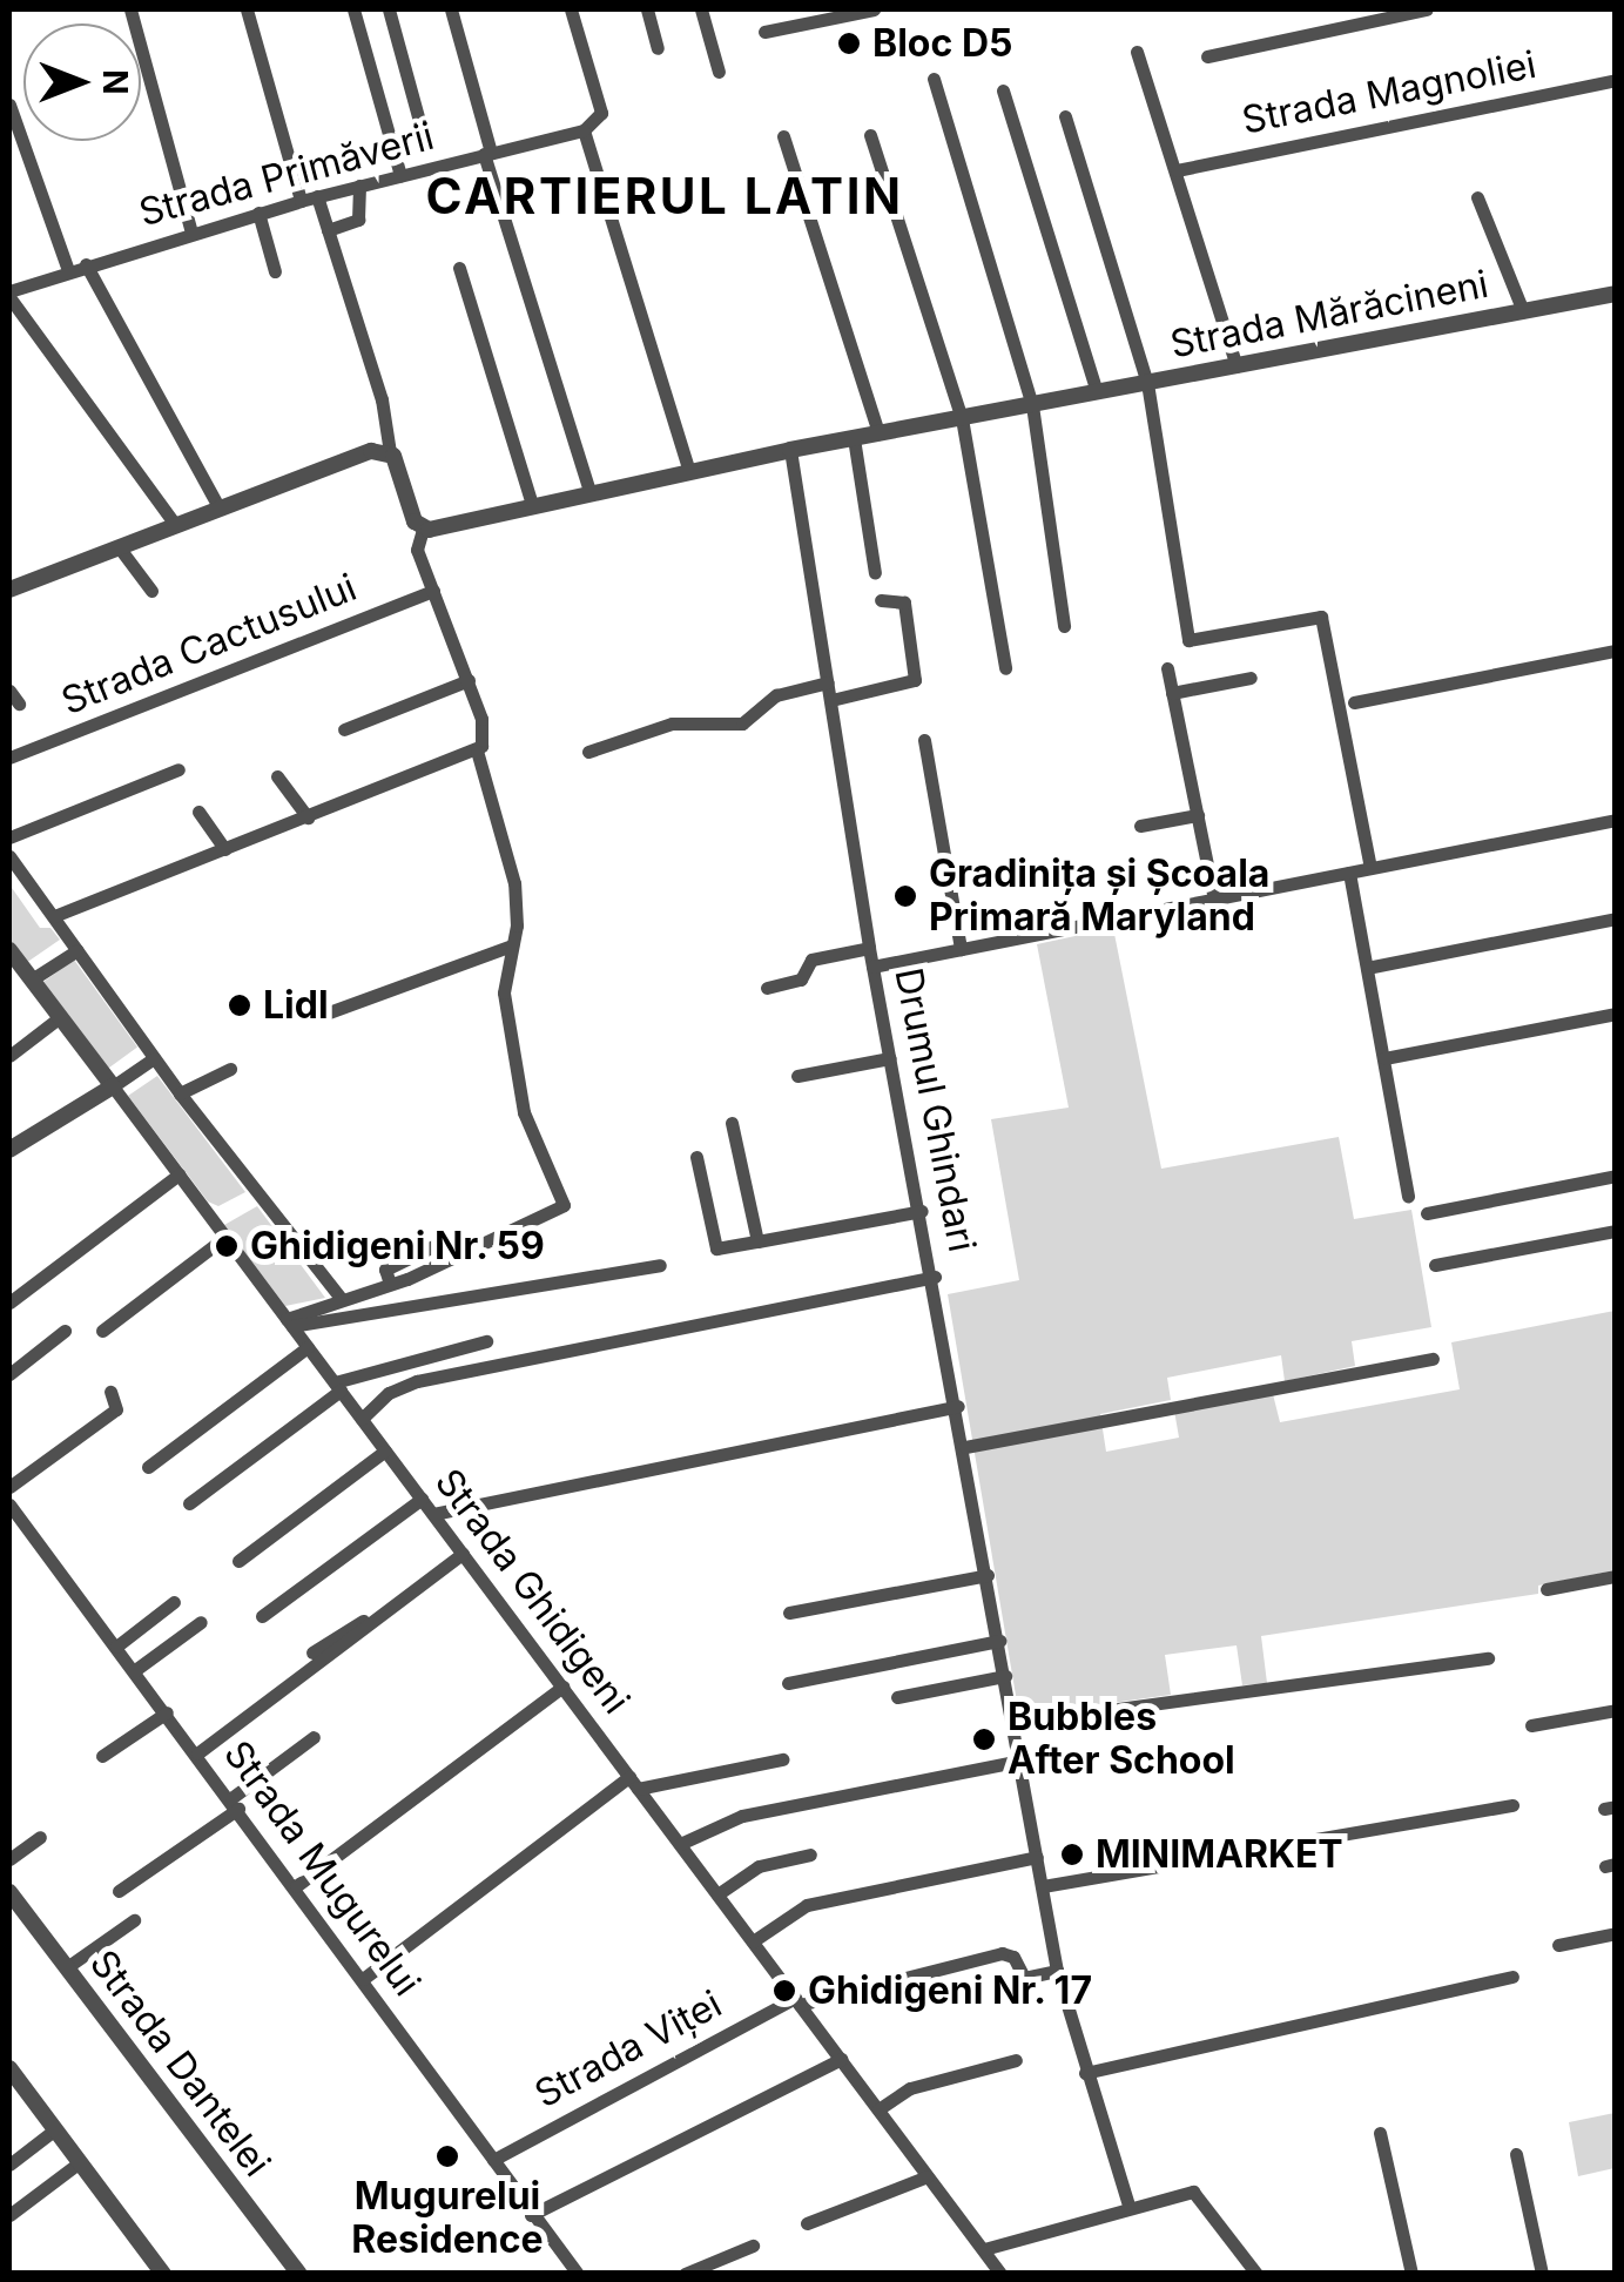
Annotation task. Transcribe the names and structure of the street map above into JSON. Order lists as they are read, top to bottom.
{
  "streets": {
    "street": [
      "Strada Magnoliei",
      "Strada Primăverii",
      "Strada Mărăcineni",
      "Strada Cactusului",
      "Drumul Ghindari",
      "Strada Ghidigeni",
      "Strada Mugurelui",
      "Strada Viței",
      "Strada Dantelei"
    ]
  },
  "crossings": [
    ["Strada Mărăcineni", "Drumul Ghindari"],
    ["Strada Ghidigeni", "Strada Viței"],
    ["Strada Mugurelui", "Strada Viței"]
  ],
  "districts": ["CARTIERUL LATIN"],
  "places": [
    "Bloc D5",
    "Gradinița și Școala Primară Maryland",
    "Lidl",
    "Ghidigeni Nr. 59",
    "Bubbles After School",
    "MINIMARKET",
    "Ghidigeni Nr. 17",
    "Mugurelui Residence"
  ],
  "north": "right"
}
